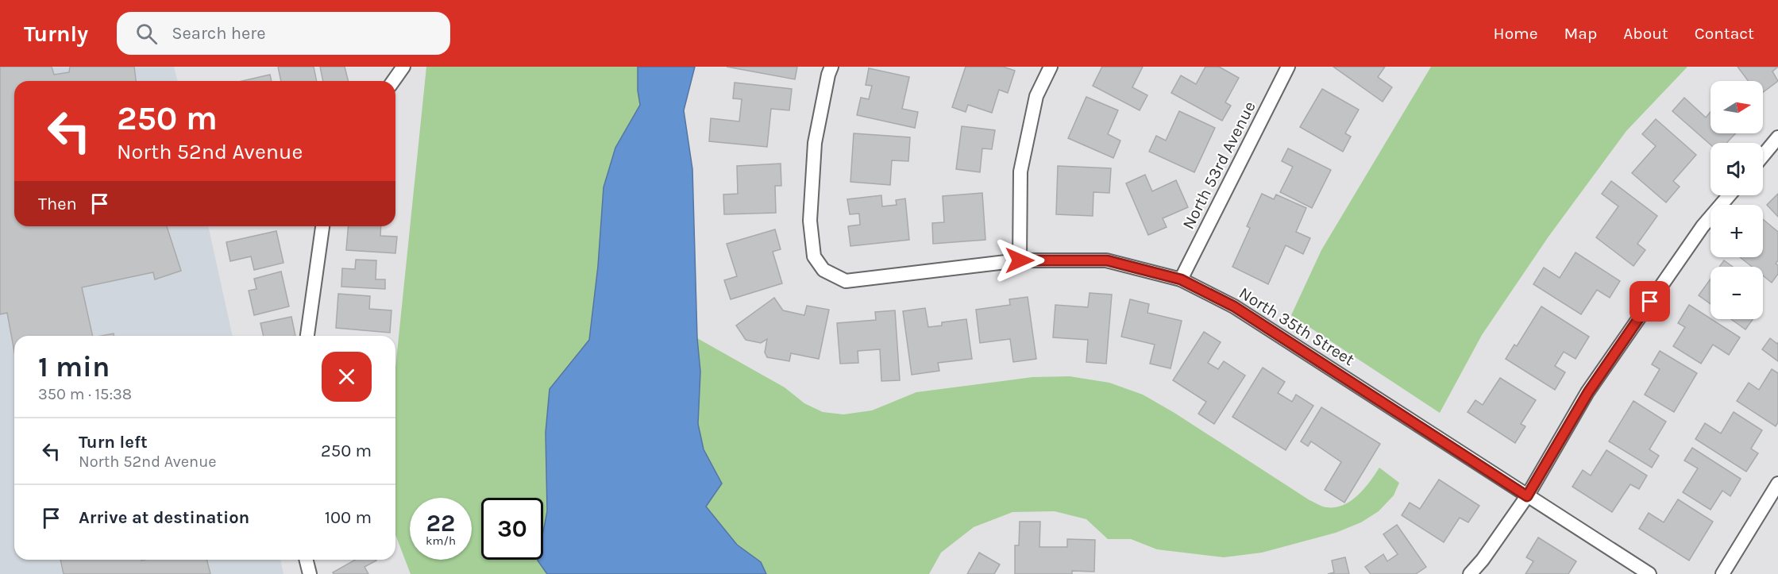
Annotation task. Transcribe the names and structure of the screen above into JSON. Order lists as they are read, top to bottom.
{
  "streets": {
    "street": ["North 53rd Avenue", "North 35th Street"]
  },
  "crossings": [
    ["North 53rd Avenue", "North 35th Street"]
  ],
  "north": "right",
  "page": {
    "header": "Turnly",
    "search": "Search here",
    "nav": [
      "Home",
      "Map",
      "About",
      "Contact"
    ],
    "map_buttons": ["+", "−"],
    "turn": ["250 m", "North 52nd Avenue"],
    "then": "Then",
    "heading": ["1 min", "350 m · 15:38"],
    "list": [
      {
        "name": "Turn left",
        "note": "North 52nd Avenue",
        "value": "250 m"
      },
      {
        "name": "Arrive at destination",
        "value": "100 m"
      }
    ],
    "speed": "22 km/h",
    "limit": "30"
  }
}
